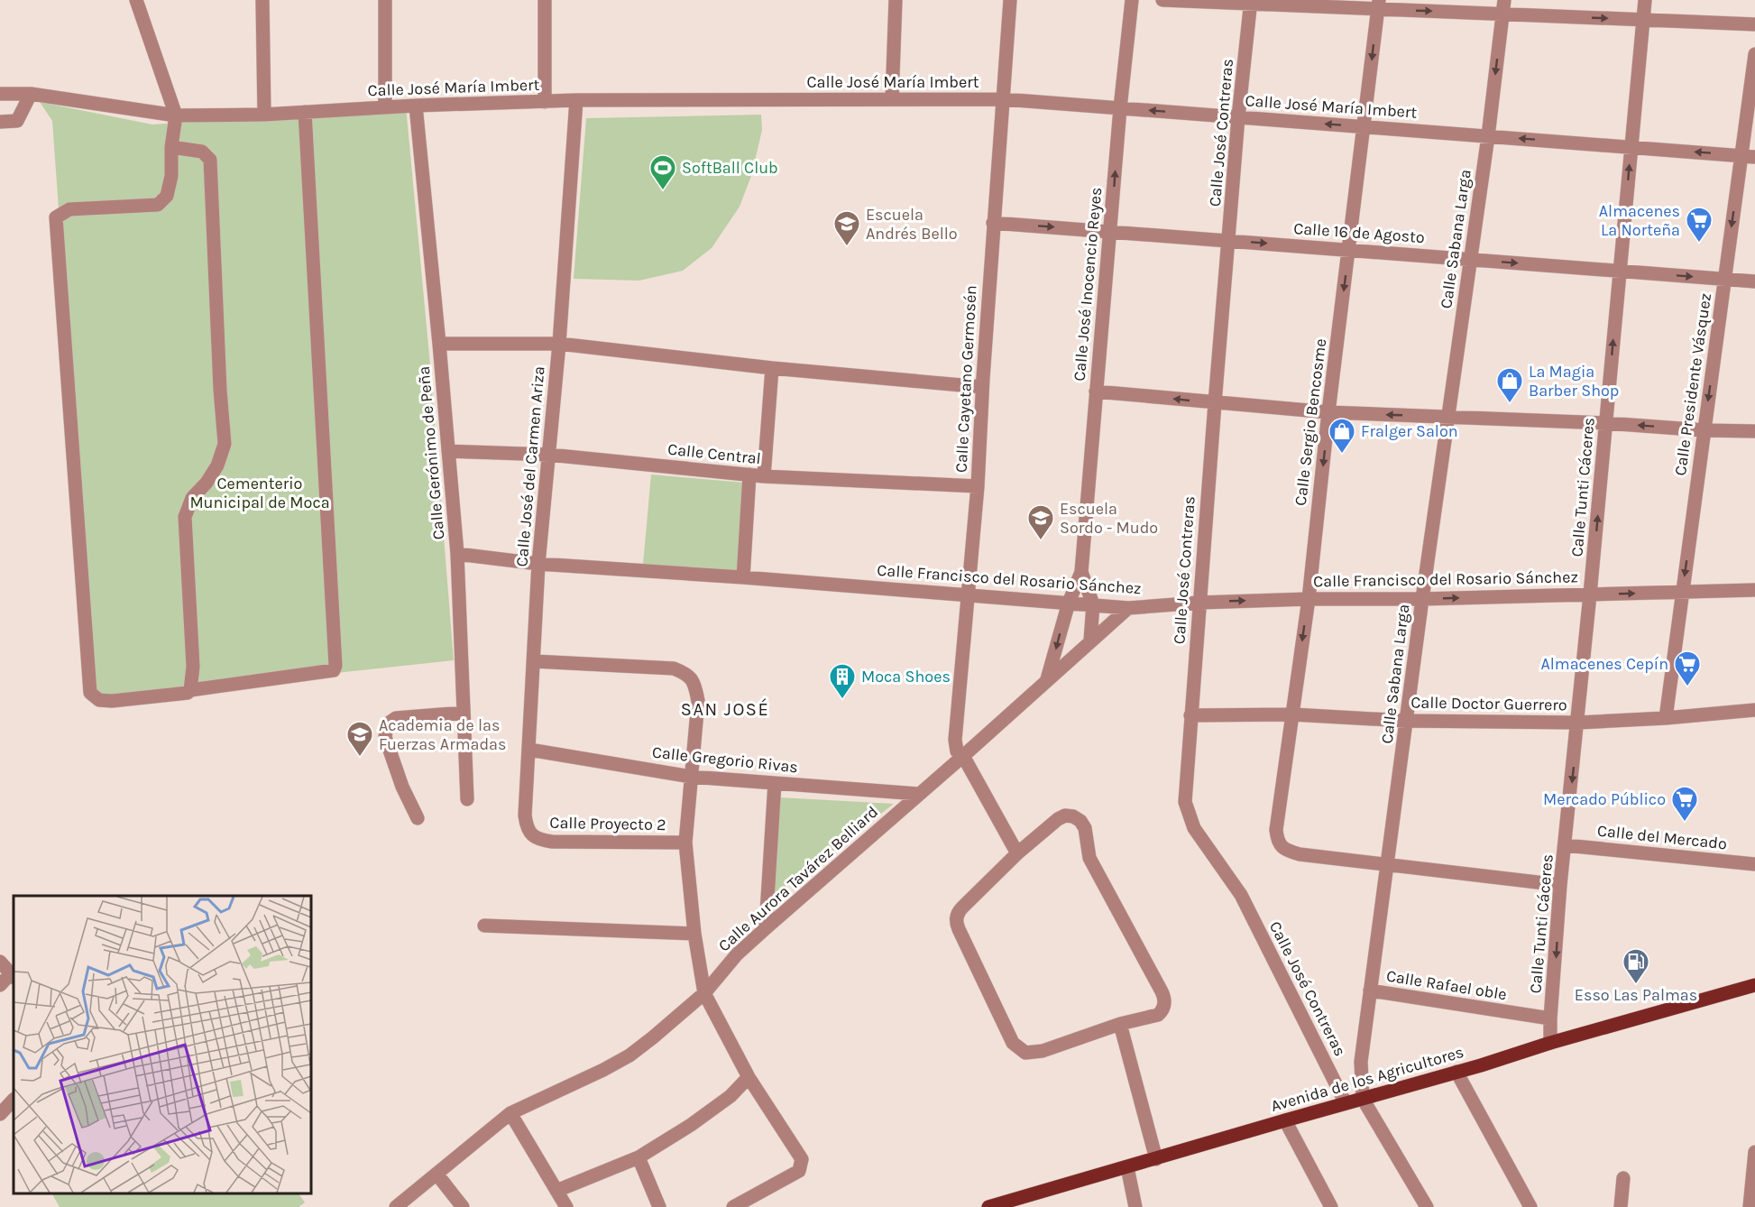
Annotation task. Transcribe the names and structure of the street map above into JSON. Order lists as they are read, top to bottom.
{
  "streets": {
    "main road": ["Avenida de los Agricultores"],
    "street": [
      "Calle José María Imbert",
      "Calle José Contreras",
      "Calle 16 de Agosto",
      "Calle Sabana Larga",
      "Calle José Inocencio Reyes",
      "Calle Cayetano Germosén",
      "Calle Presidente Vásquez",
      "Calle Sergio Bencosme",
      "Calle Gerónimo de Peña",
      "Calle Central",
      "Calle José del Carmen Ariza",
      "Calle Tunti Cáceres",
      "Calle Francisco del Rosario Sánchez",
      "Calle Doctor Guerrero",
      "Calle Gregorio Rivas",
      "Calle Proyecto 2",
      "Calle del Mercado",
      "Calle Aurora Tavárez Belliard",
      "Calle Rafael oble"
    ]
  },
  "crossings": [
    ["Calle José María Imbert", "Calle José Contreras"],
    ["Calle José María Imbert", "Calle Sabana Larga"],
    ["Calle José María Imbert", "Calle José Inocencio Reyes"],
    ["Calle José María Imbert", "Calle Cayetano Germosén"],
    ["Calle José María Imbert", "Calle Presidente Vásquez"],
    ["Calle José María Imbert", "Calle Sergio Bencosme"],
    ["Calle José María Imbert", "Calle Gerónimo de Peña"],
    ["Calle José María Imbert", "Calle José del Carmen Ariza"],
    ["Calle José María Imbert", "Calle Tunti Cáceres"],
    ["Calle José Contreras", "Calle 16 de Agosto"],
    ["Calle José Contreras", "Calle Francisco del Rosario Sánchez"],
    ["Calle José Contreras", "Calle Doctor Guerrero"],
    ["Calle José Contreras", "Avenida de los Agricultores"],
    ["Calle 16 de Agosto", "Calle Sabana Larga"],
    ["Calle 16 de Agosto", "Calle José Inocencio Reyes"],
    ["Calle 16 de Agosto", "Calle Cayetano Germosén"],
    ["Calle 16 de Agosto", "Calle Presidente Vásquez"],
    ["Calle 16 de Agosto", "Calle Sergio Bencosme"],
    ["Calle 16 de Agosto", "Calle Tunti Cáceres"],
    ["Calle Sabana Larga", "Calle Sergio Bencosme"],
    ["Calle Sabana Larga", "Calle Francisco del Rosario Sánchez"],
    ["Calle Sabana Larga", "Calle Doctor Guerrero"],
    ["Calle Sabana Larga", "Calle Rafael oble"],
    ["Calle Sabana Larga", "Avenida de los Agricultores"],
    ["Calle José Inocencio Reyes", "Calle Francisco del Rosario Sánchez"],
    ["Calle José Inocencio Reyes", "Calle Aurora Tavárez Belliard"],
    ["Calle Cayetano Germosén", "Calle Central"],
    ["Calle Cayetano Germosén", "Calle Francisco del Rosario Sánchez"],
    ["Calle Cayetano Germosén", "Calle Aurora Tavárez Belliard"],
    ["Calle Presidente Vásquez", "Calle Francisco del Rosario Sánchez"],
    ["Calle Presidente Vásquez", "Calle Doctor Guerrero"],
    ["Calle Sergio Bencosme", "Calle Francisco del Rosario Sánchez"],
    ["Calle Sergio Bencosme", "Calle Doctor Guerrero"],
    ["Calle Gerónimo de Peña", "Calle Central"],
    ["Calle Gerónimo de Peña", "Calle Francisco del Rosario Sánchez"],
    ["Calle Central", "Calle José del Carmen Ariza"],
    ["Calle José del Carmen Ariza", "Calle Francisco del Rosario Sánchez"],
    ["Calle José del Carmen Ariza", "Calle Gregorio Rivas"],
    ["Calle José del Carmen Ariza", "Calle Proyecto 2"],
    ["Calle Tunti Cáceres", "Calle Francisco del Rosario Sánchez"],
    ["Calle Tunti Cáceres", "Calle Doctor Guerrero"],
    ["Calle Tunti Cáceres", "Calle del Mercado"],
    ["Calle Tunti Cáceres", "Calle Rafael oble"],
    ["Calle Tunti Cáceres", "Avenida de los Agricultores"],
    ["Calle Francisco del Rosario Sánchez", "Calle Aurora Tavárez Belliard"],
    ["Calle Gregorio Rivas", "Calle Aurora Tavárez Belliard"]
  ],
  "one_way": ["Calle 16 de Agosto", "Calle Presidente Vásquez", "Calle Sergio Bencosme"],
  "districts": ["SAN JOSÉ"],
  "parks": ["Cementerio Municipal de Moca"],
  "places": {
    "sports": ["SoftBall Club"],
    "supermarket": ["Almacenes La Norteña", "Almacenes Cepín", "Mercado Público"],
    "school or university": ["Escuela Andrés Bello", "Escuela Sordo - Mudo", "Academia de las Fuerzas Armadas"],
    "shop": ["La Magia Barber Shop", "Fralger Salon"],
    "building": ["Moca Shoes"],
    "fuel station": ["Esso Las Palmas"]
  }
}
